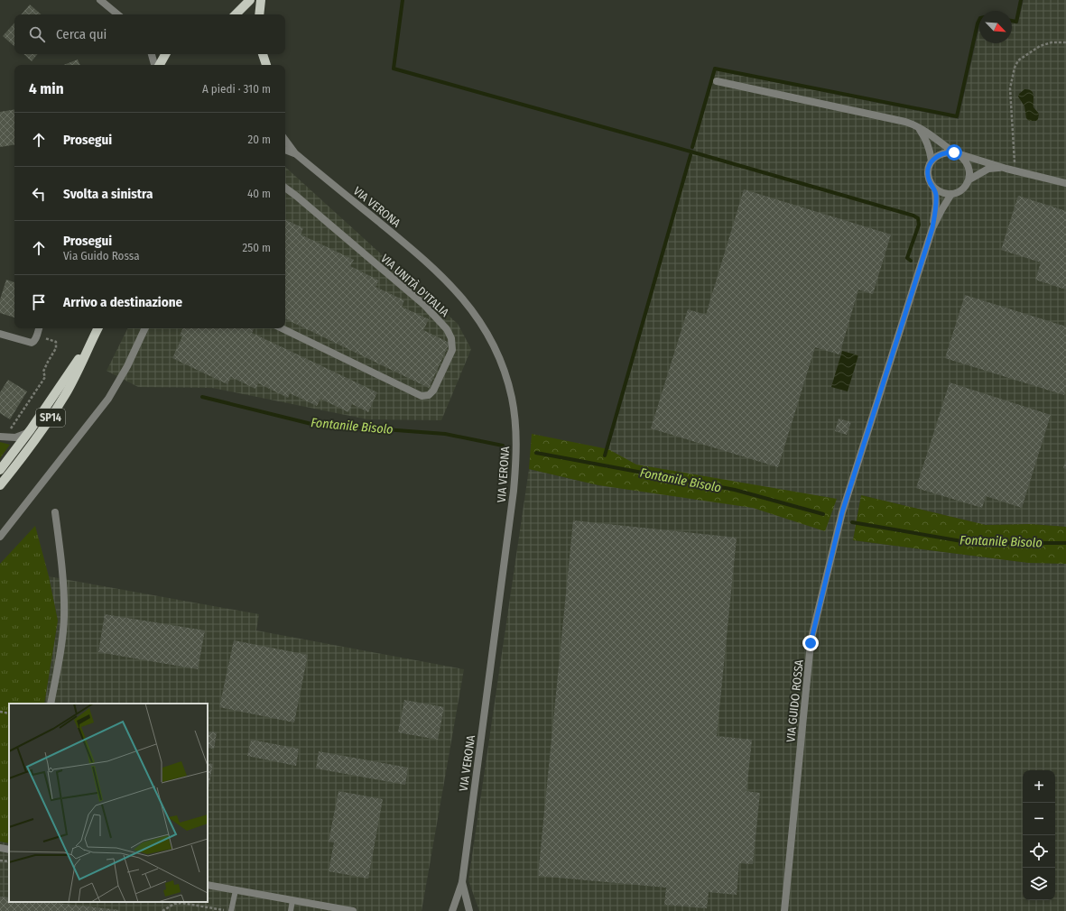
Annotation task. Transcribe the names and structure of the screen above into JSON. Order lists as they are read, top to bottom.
{
  "streets": {
    "main road": ["SP14"],
    "street": ["VIA VERONA", "VIA UNITÀ D'ITALIA", "VIA GUIDO ROSSA"]
  },
  "water": ["Fontanile Bisolo"],
  "north": "bottom right",
  "page": {
    "search": "Cerca qui",
    "heading": ["4 min", "A piedi · 310 m"],
    "list": [
      ["Prosegui", "20 m"],
      ["Svolta a sinistra", "40 m"],
      ["Prosegui", "Via Guido Rossa", "250 m"],
      "Arrivo a destinazione"
    ],
    "map_buttons": ["+", "−"]
  }
}
